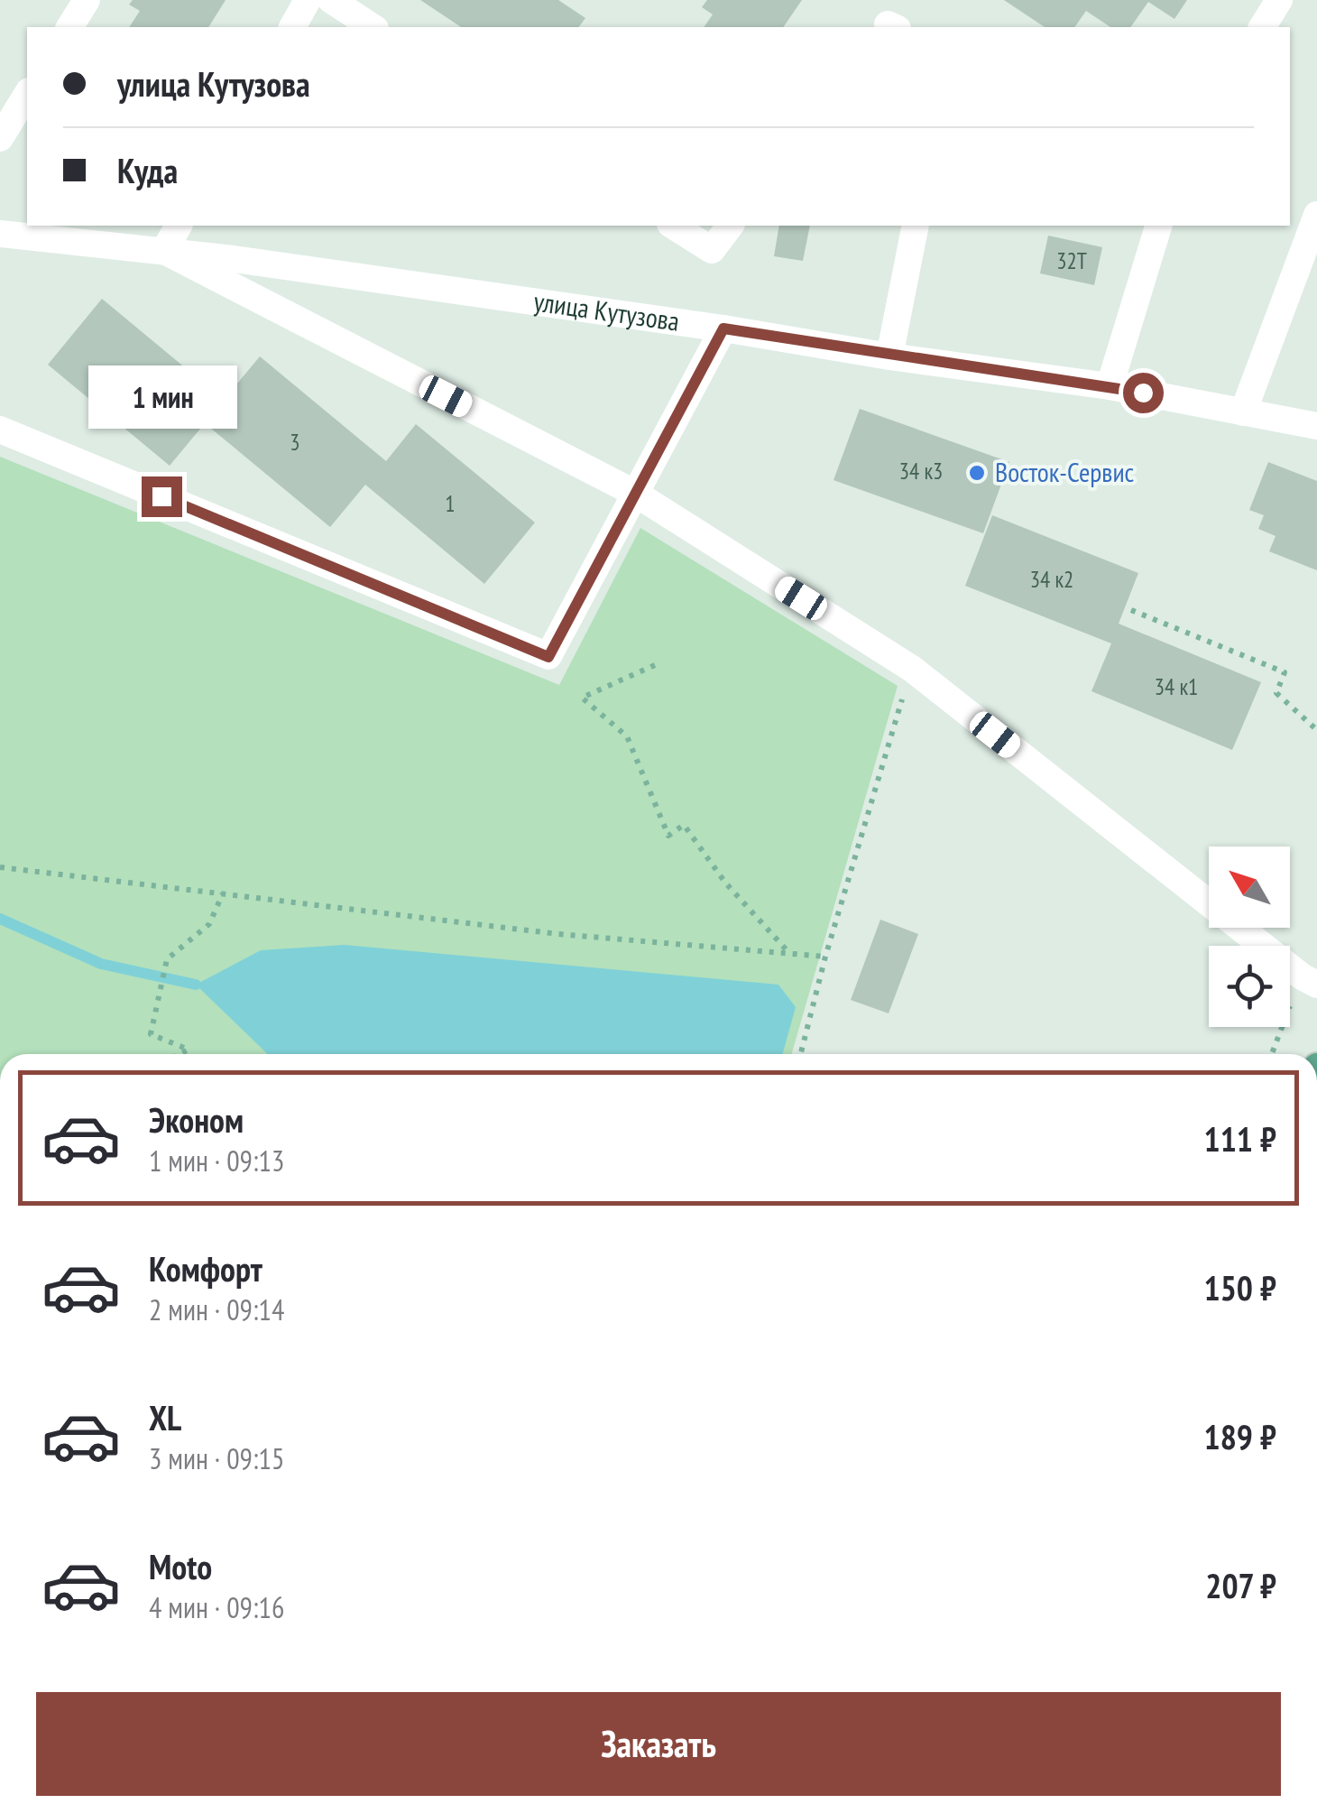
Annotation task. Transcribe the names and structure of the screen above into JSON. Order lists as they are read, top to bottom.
{
  "streets": {
    "street": ["улица Кутузова"]
  },
  "places": ["Восток-Сервис"],
  "house_numbers": [
    "32Т",
    "3",
    "34 к3",
    "1",
    "34 к2",
    "34 к1"
  ],
  "north": "top left",
  "page": {
    "banner": ["улица Кутузова", "Куда"],
    "bubble": "1 мин",
    "list": [
      {
        "name": "Эконом",
        "note": "1 мин · 09:13",
        "value": "111 ₽"
      },
      {
        "name": "Комфорт",
        "note": "2 мин · 09:14",
        "value": "150 ₽"
      },
      {
        "name": "XL",
        "note": "3 мин · 09:15",
        "value": "189 ₽"
      },
      {
        "name": "Moto",
        "note": "4 мин · 09:16",
        "value": "207 ₽"
      }
    ],
    "buttons": "Заказать"
  }
}
